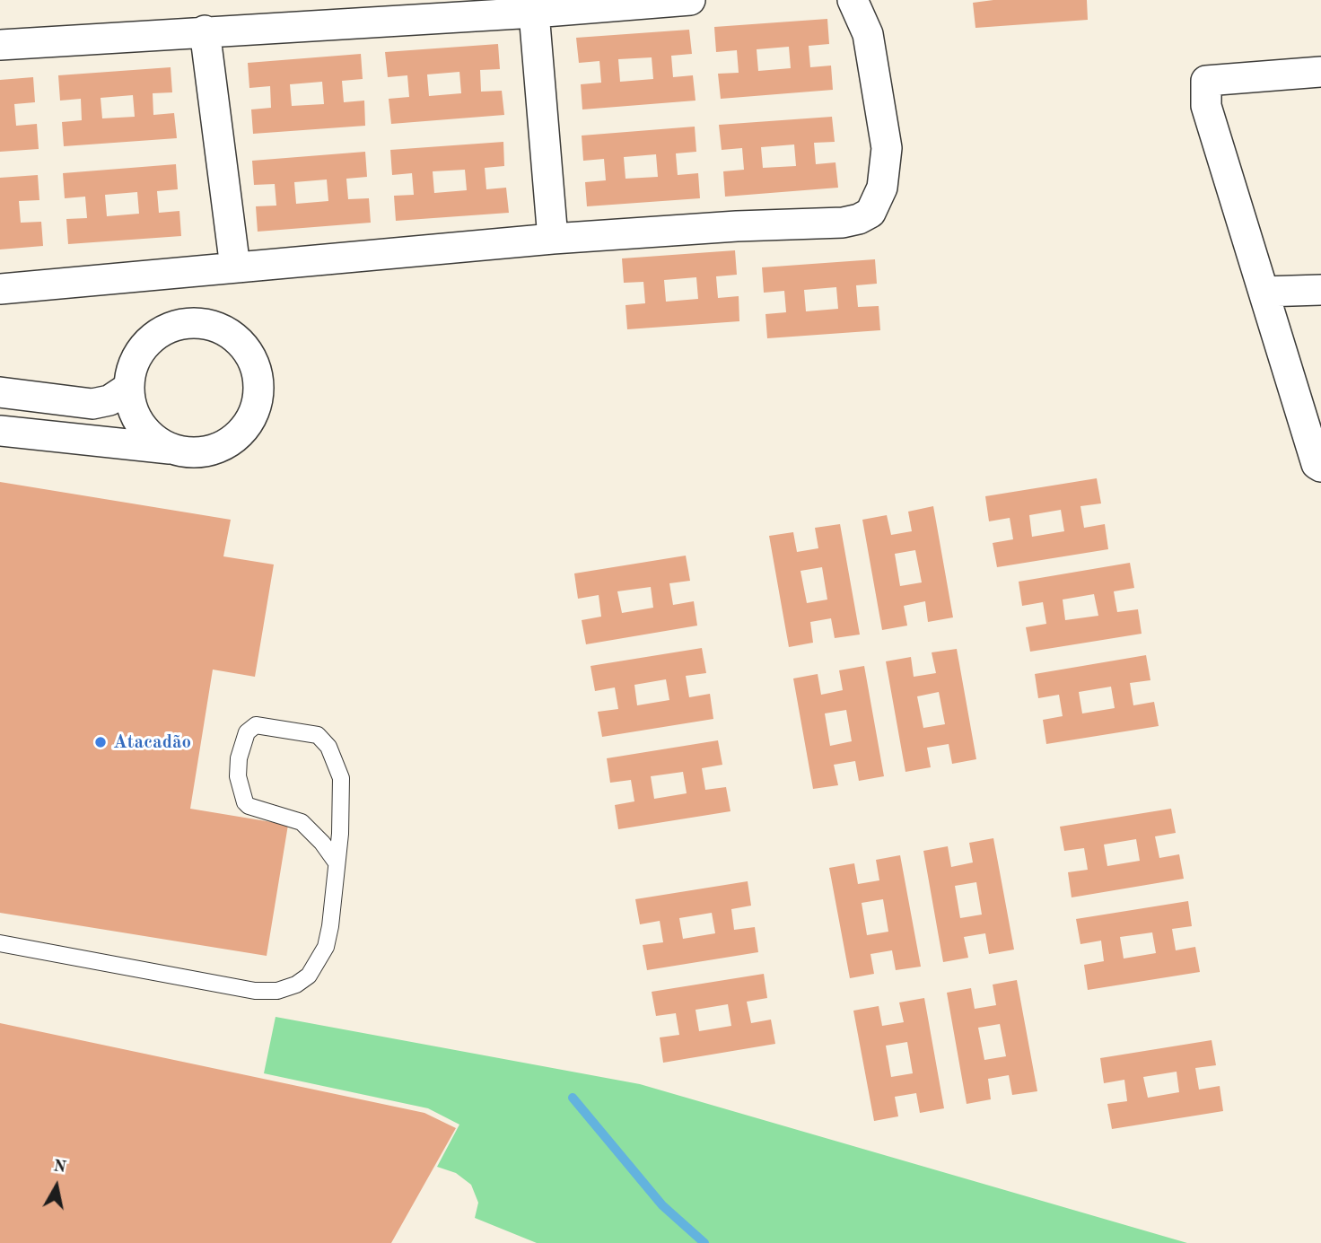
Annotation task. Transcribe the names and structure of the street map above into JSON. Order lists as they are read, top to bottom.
{
  "places": ["Atacadão"],
  "north": "top"
}
